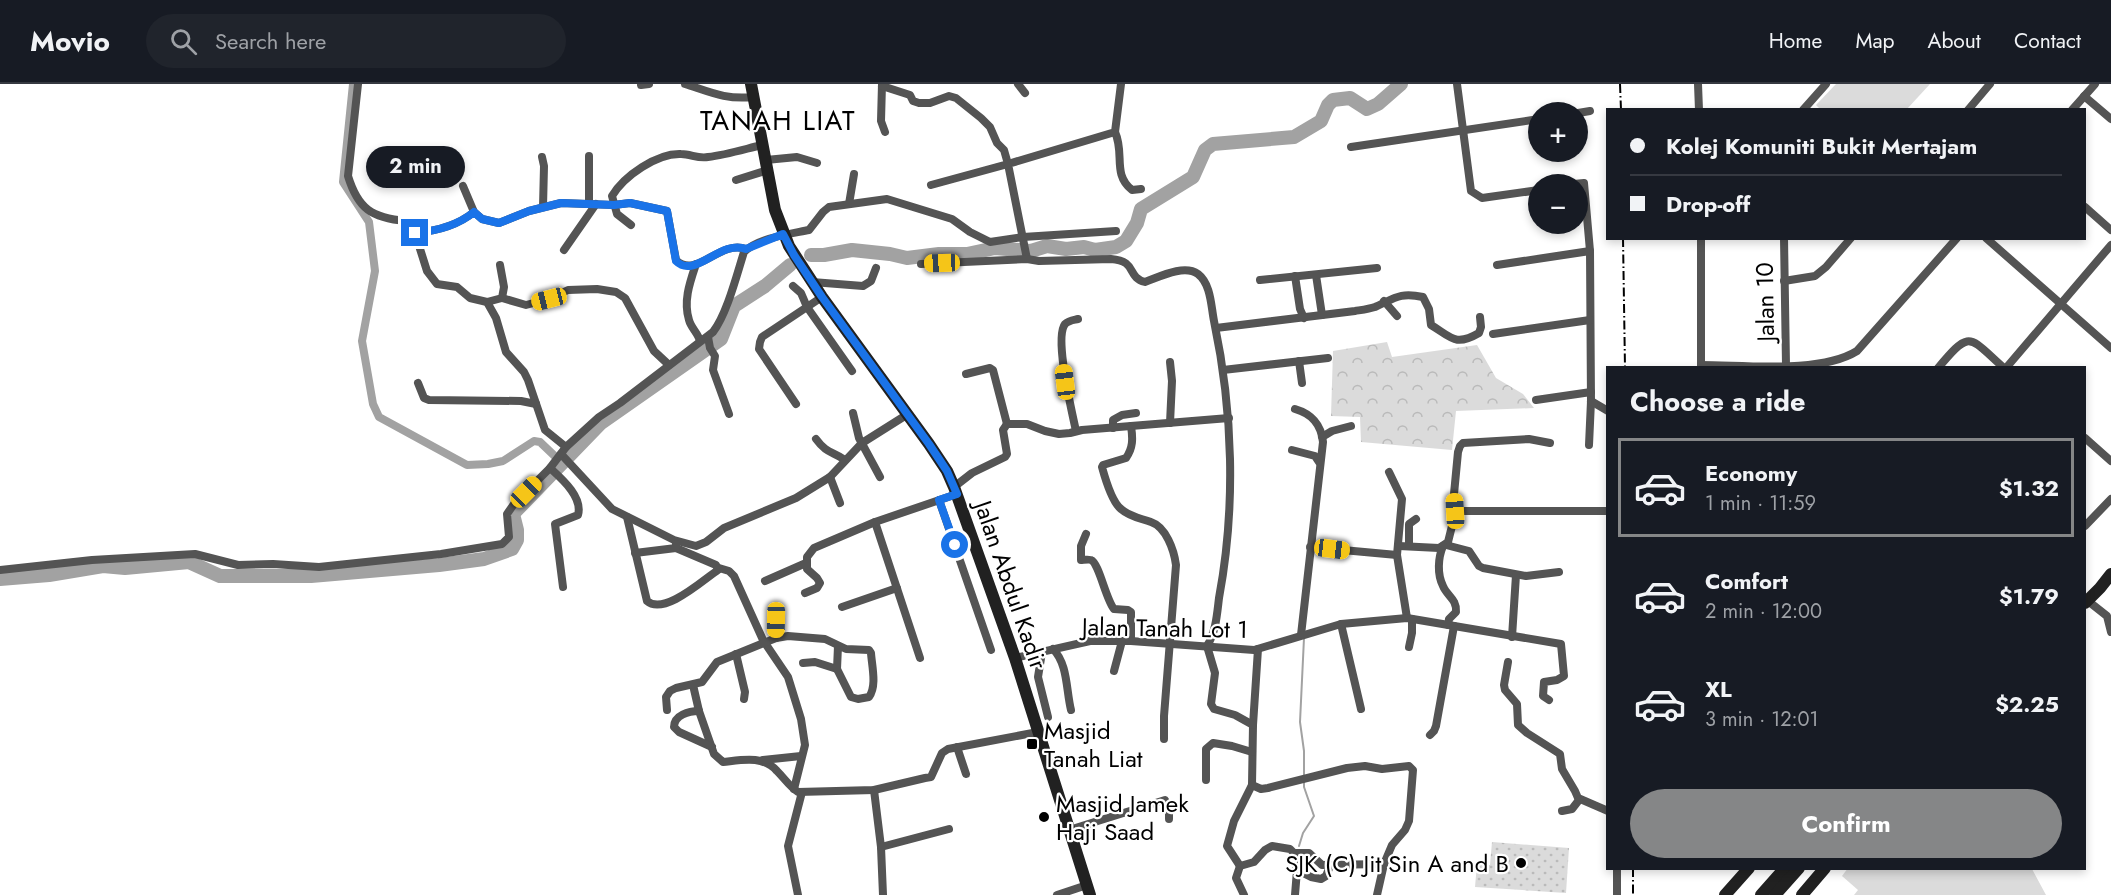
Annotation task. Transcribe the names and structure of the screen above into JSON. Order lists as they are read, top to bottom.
{
  "streets": {
    "main road": ["Jalan Abdul Kadir"],
    "street": ["Jalan 10", "Jalan Tanah Lot 1"]
  },
  "crossings": [
    ["Jalan Abdul Kadir", "Jalan Tanah Lot 1"]
  ],
  "districts": ["TANAH LIAT"],
  "places": {
    "transit": ["Masjid Tanah Liat"],
    "other": ["Masjid Jamek Haji Saad", "SJK (C) Jit Sin A and B"]
  },
  "page": {
    "header": "Movio",
    "search": "Search here",
    "nav": [
      "Home",
      "Map",
      "About",
      "Contact"
    ],
    "map_buttons": ["+", "−"],
    "banner": ["Kolej Komuniti Bukit Mertajam", "Drop-off"],
    "bubble": "2 min",
    "heading": "Choose a ride",
    "list": [
      {
        "name": "Economy",
        "note": "1 min · 11:59",
        "value": "$1.32"
      },
      {
        "name": "Comfort",
        "note": "2 min · 12:00",
        "value": "$1.79"
      },
      {
        "name": "XL",
        "note": "3 min · 12:01",
        "value": "$2.25"
      }
    ],
    "buttons": "Confirm"
  }
}
